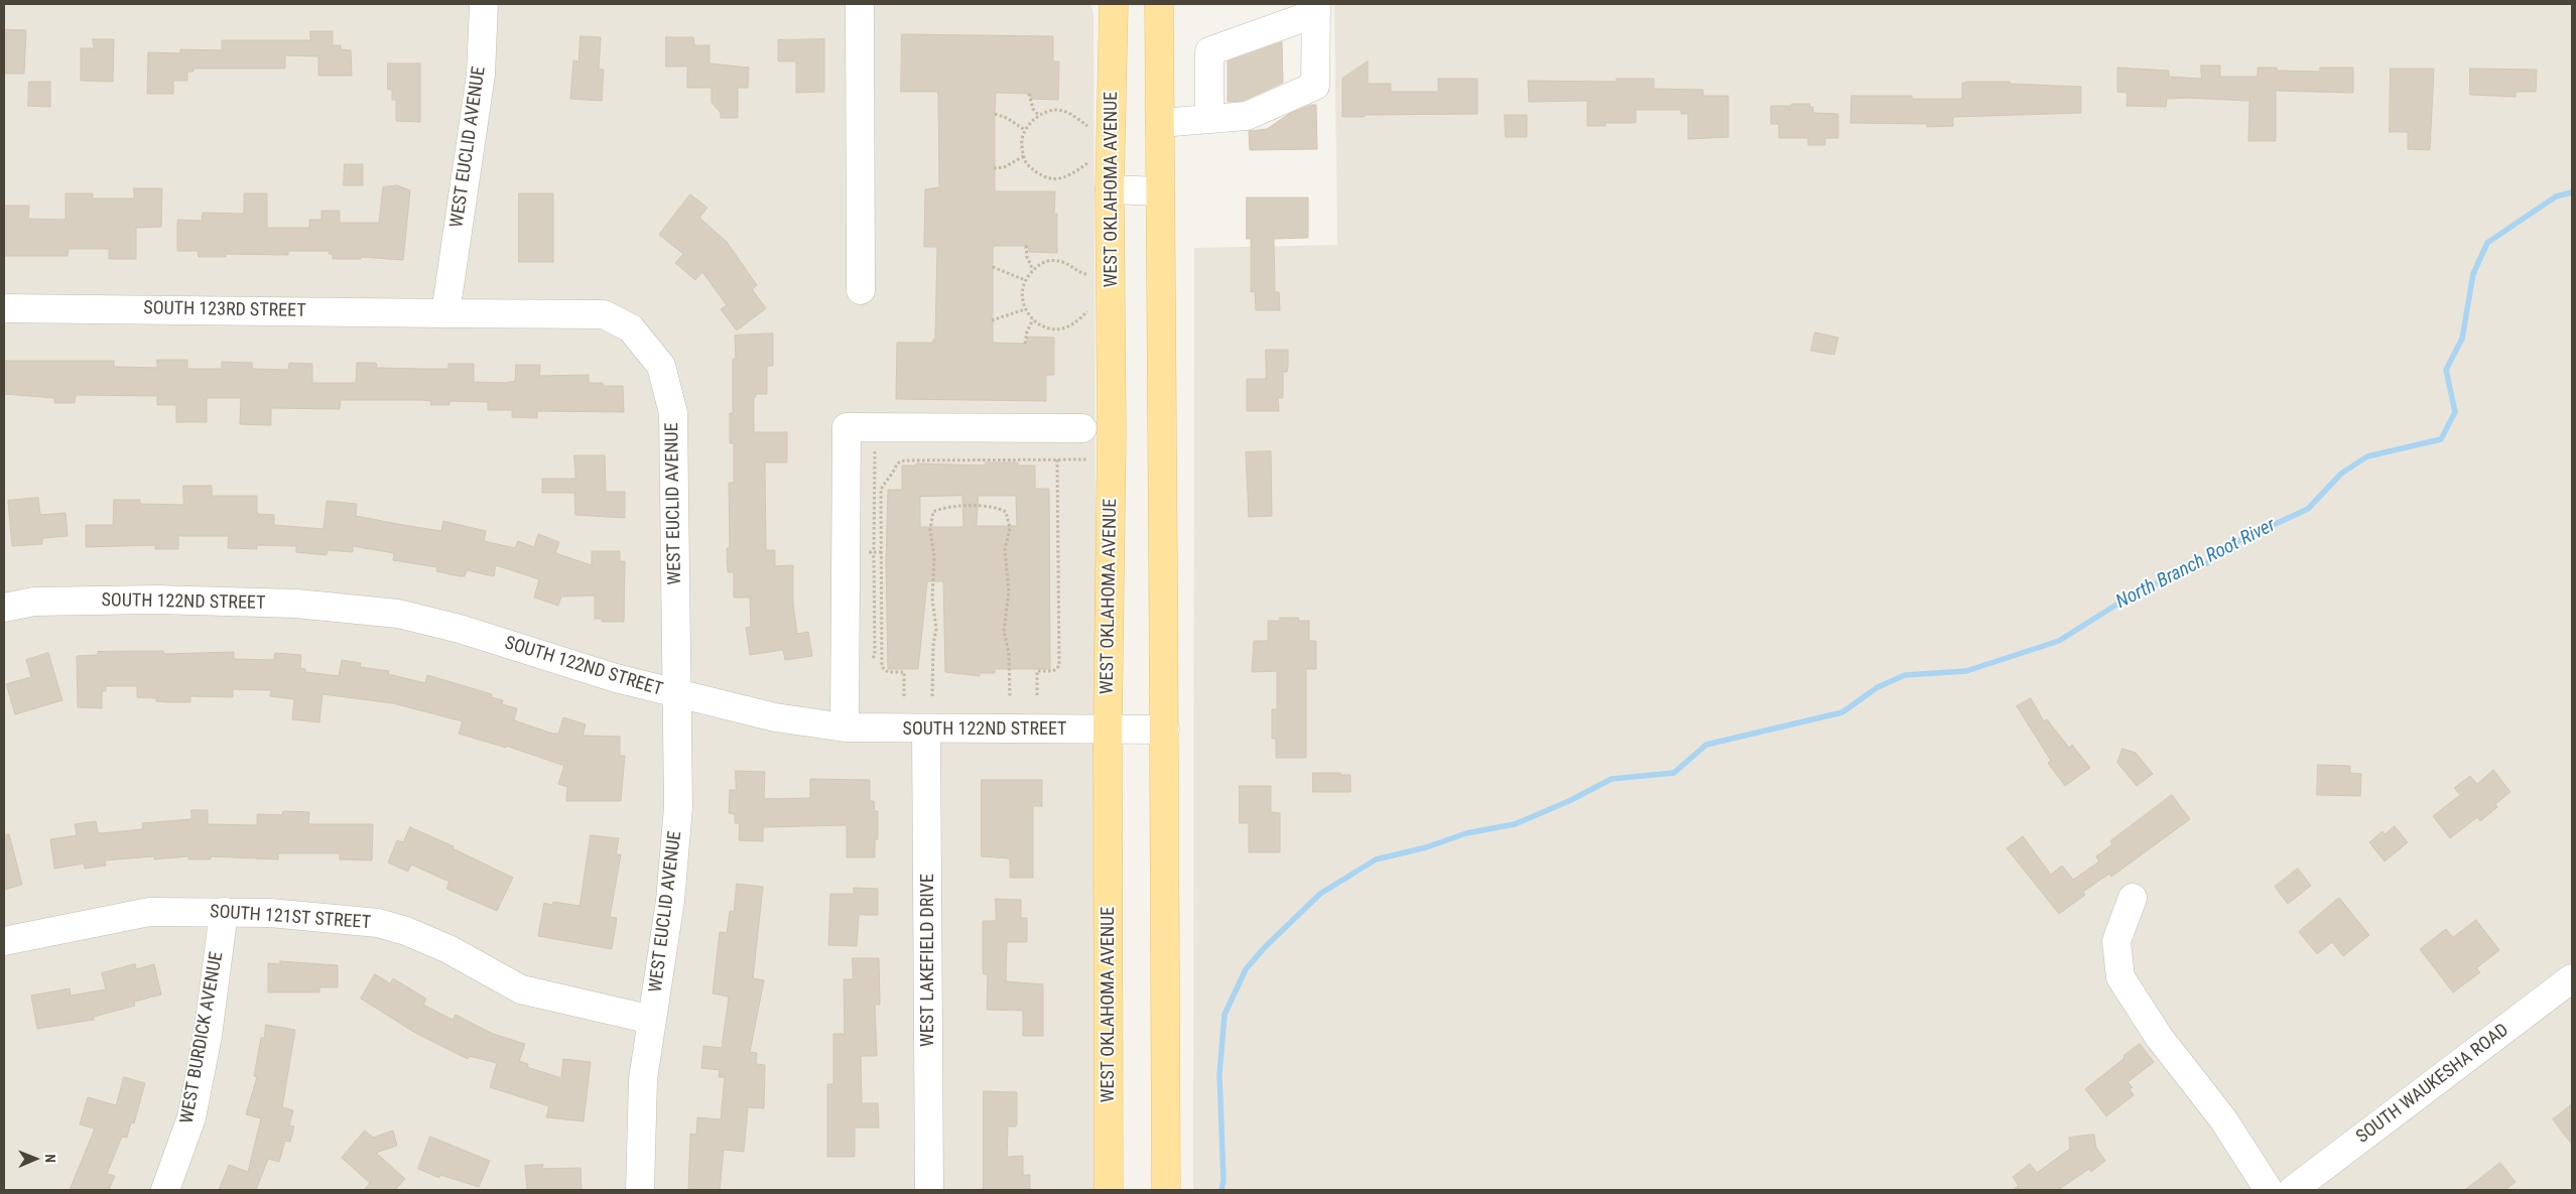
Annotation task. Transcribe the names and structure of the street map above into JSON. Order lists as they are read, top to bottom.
{
  "streets": {
    "main road": ["WEST OKLAHOMA AVENUE"],
    "street": [
      "WEST EUCLID AVENUE",
      "SOUTH 123RD STREET",
      "SOUTH 122ND STREET",
      "SOUTH 121ST STREET",
      "WEST LAKEFIELD DRIVE",
      "WEST BURDICK AVENUE",
      "SOUTH WAUKESHA ROAD"
    ]
  },
  "crossings": [
    ["WEST EUCLID AVENUE", "SOUTH 123RD STREET"],
    ["WEST EUCLID AVENUE", "SOUTH 122ND STREET"],
    ["WEST EUCLID AVENUE", "SOUTH 121ST STREET"],
    ["WEST OKLAHOMA AVENUE", "SOUTH 122ND STREET"],
    ["SOUTH 122ND STREET", "WEST LAKEFIELD DRIVE"],
    ["SOUTH 121ST STREET", "WEST BURDICK AVENUE"]
  ],
  "water": ["North Branch Root River"],
  "north": "right"
}
